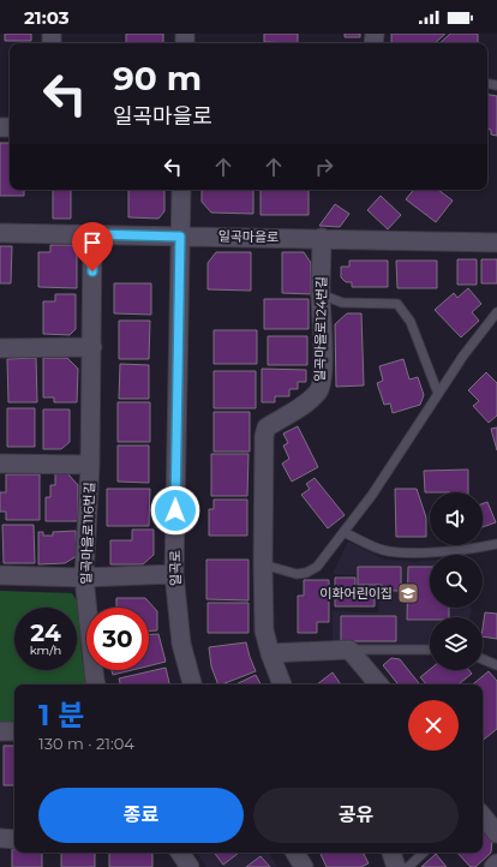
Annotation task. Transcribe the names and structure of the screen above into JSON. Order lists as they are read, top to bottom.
{
  "streets": {
    "street": [
      "일곡마을로",
      "일곡마을로124번길",
      "일곡마을로116번길",
      "일곡로"
    ]
  },
  "crossings": [
    ["일곡마을로", "일곡마을로124번길"],
    ["일곡마을로", "일곡마을로116번길"],
    ["일곡마을로", "일곡로"]
  ],
  "places": {
    "school or university": ["이화어린이집"]
  },
  "page": {
    "status": "21:03",
    "turn": ["90 m", "일곡마을로"],
    "speed": "24 km/h",
    "limit": "30",
    "heading": ["1 분", "130 m · 21:04"],
    "buttons": ["종료", "공유"]
  }
}
